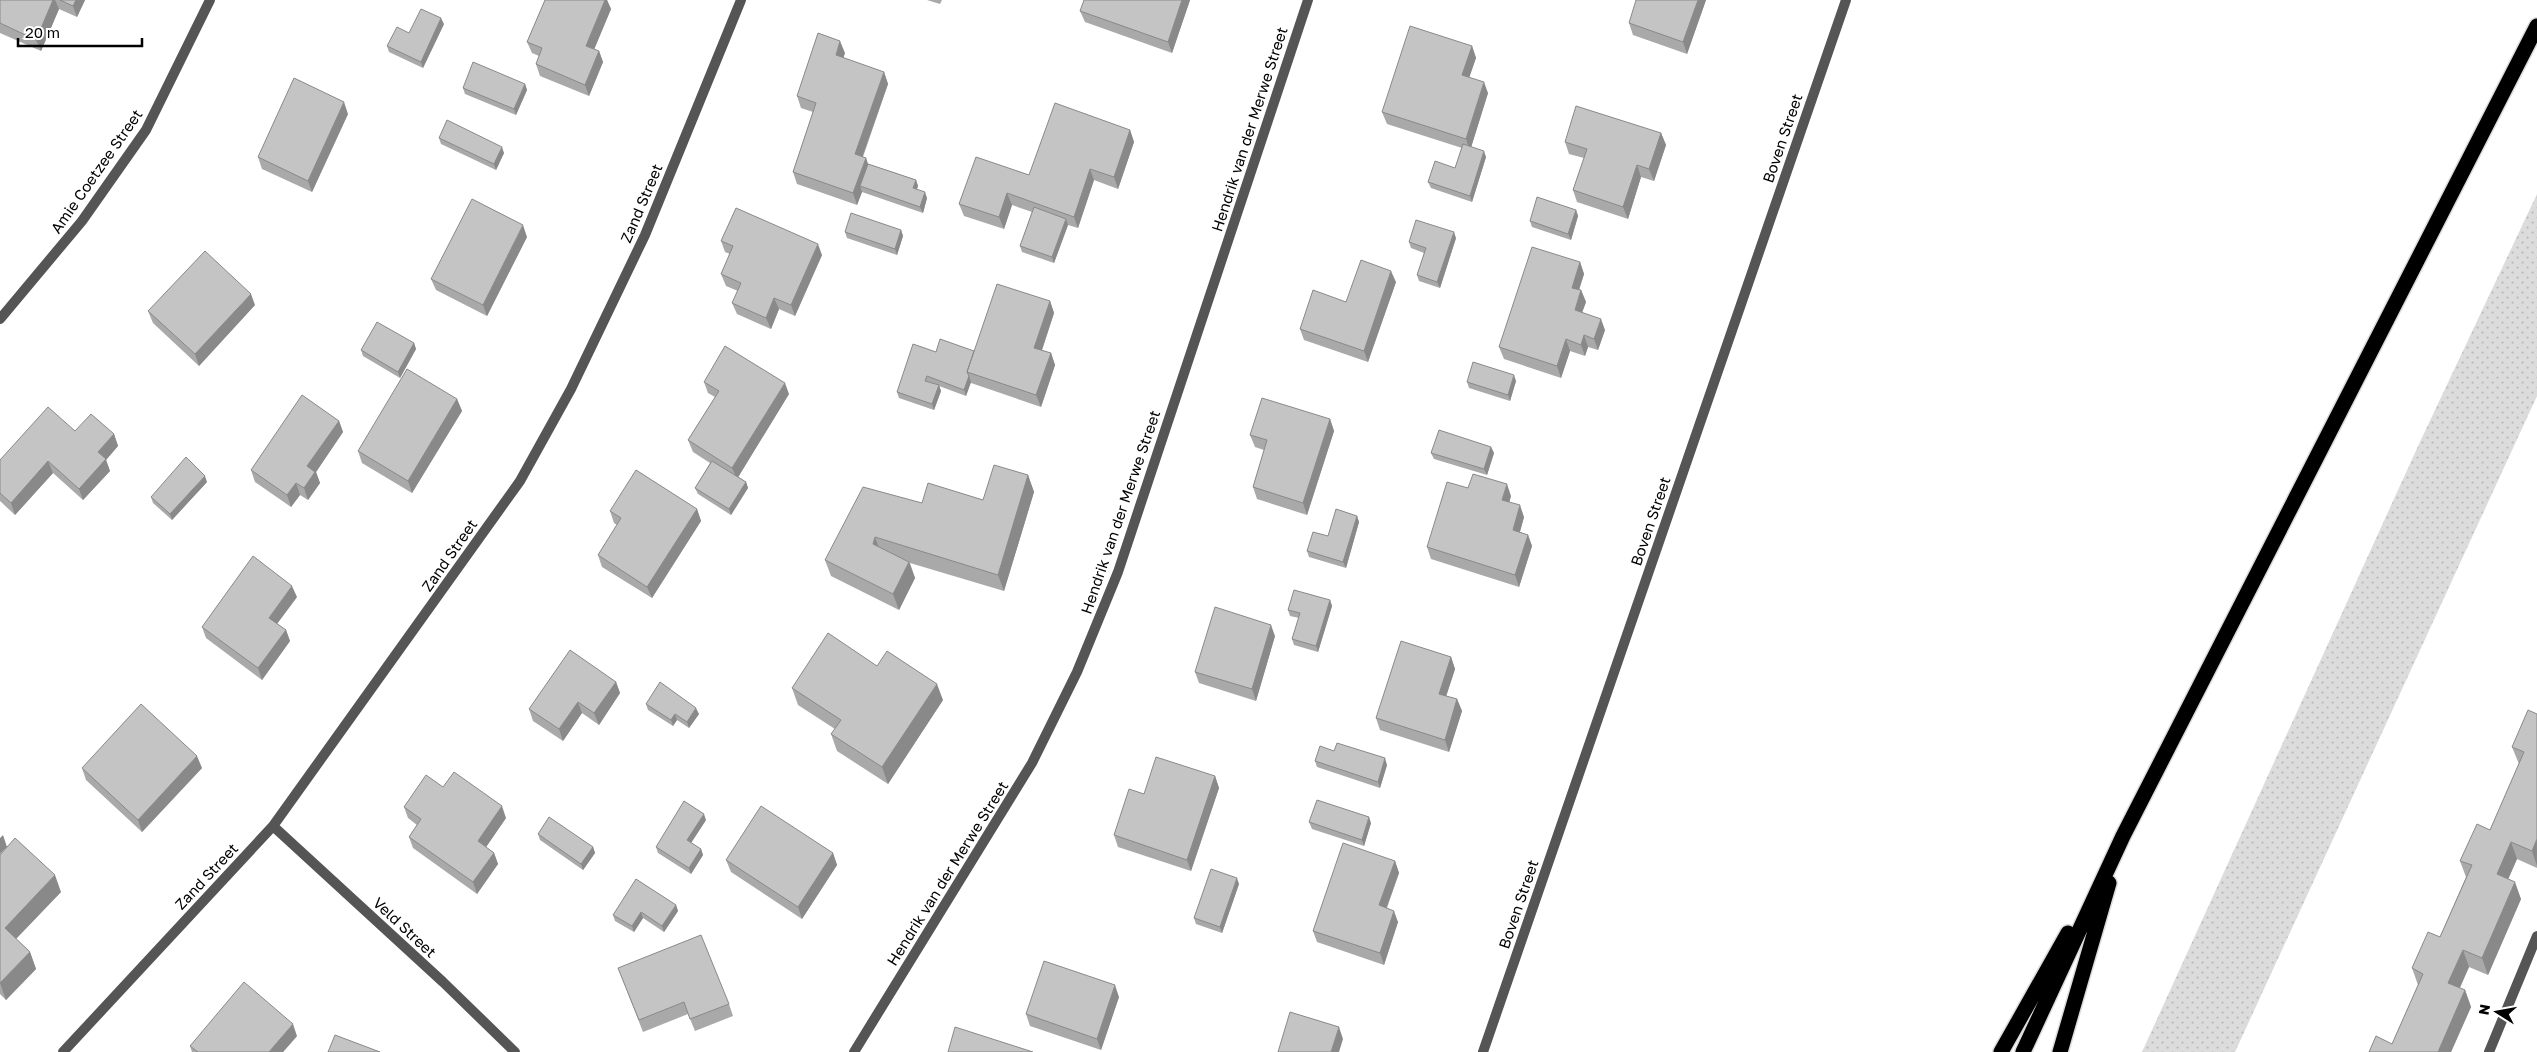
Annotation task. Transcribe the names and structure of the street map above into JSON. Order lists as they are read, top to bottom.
{
  "streets": {
    "street": [
      "Hendrik van der Merwe Street",
      "Boven Street",
      "Amie Coetzee Street",
      "Zand Street",
      "Veld Street"
    ]
  },
  "crossings": [
    ["Zand Street", "Veld Street"]
  ],
  "scale_bar": "20 m",
  "north": "left"
}
